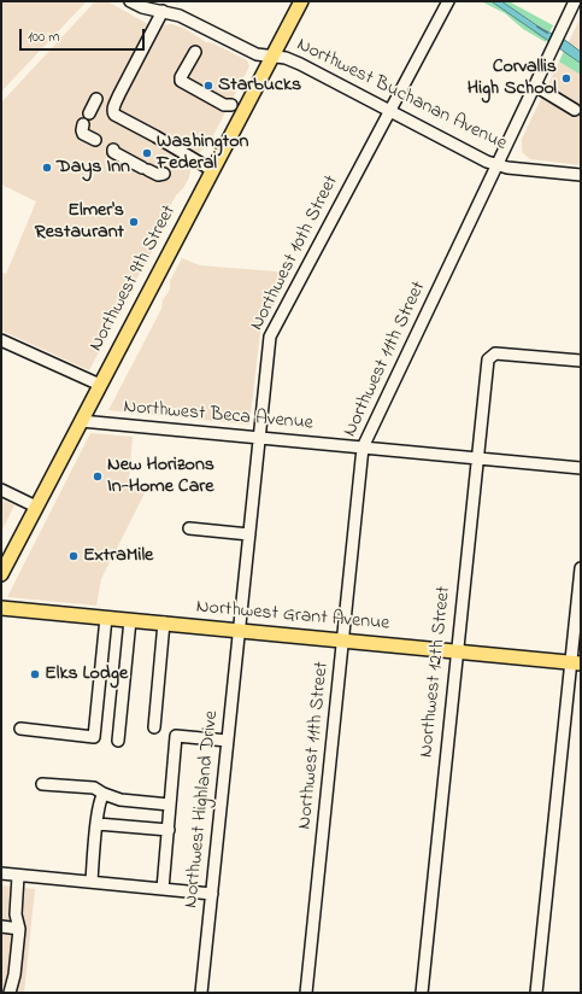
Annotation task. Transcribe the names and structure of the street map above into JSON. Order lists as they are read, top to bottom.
{
  "streets": {
    "main road": ["Northwest 9th Street", "Northwest Grant Avenue"],
    "street": [
      "Northwest Buchanan Avenue",
      "Northwest 10th Street",
      "Northwest 11th Street",
      "Northwest Beca Avenue",
      "Northwest 12th Street",
      "Northwest Highland Drive"
    ]
  },
  "crossings": [
    ["Northwest Buchanan Avenue", "Northwest 10th Street"],
    ["Northwest Buchanan Avenue", "Northwest 9th Street"],
    ["Northwest Buchanan Avenue", "Northwest 11th Street"],
    ["Northwest 10th Street", "Northwest Beca Avenue"],
    ["Northwest 10th Street", "Northwest Grant Avenue"],
    ["Northwest 10th Street", "Northwest Highland Drive"],
    ["Northwest 9th Street", "Northwest Beca Avenue"],
    ["Northwest 11th Street", "Northwest Beca Avenue"],
    ["Northwest 11th Street", "Northwest Grant Avenue"],
    ["Northwest Beca Avenue", "Northwest 12th Street"],
    ["Northwest Grant Avenue", "Northwest 12th Street"],
    ["Northwest Grant Avenue", "Northwest Highland Drive"]
  ],
  "places": [
    "Corvallis High School",
    "Starbucks",
    "Washington Federal",
    "Days Inn",
    "Elmer's Restaurant",
    "New Horizons In-Home Care",
    "ExtraMile",
    "Elks Lodge"
  ],
  "scale_bar": "100 m"
}
